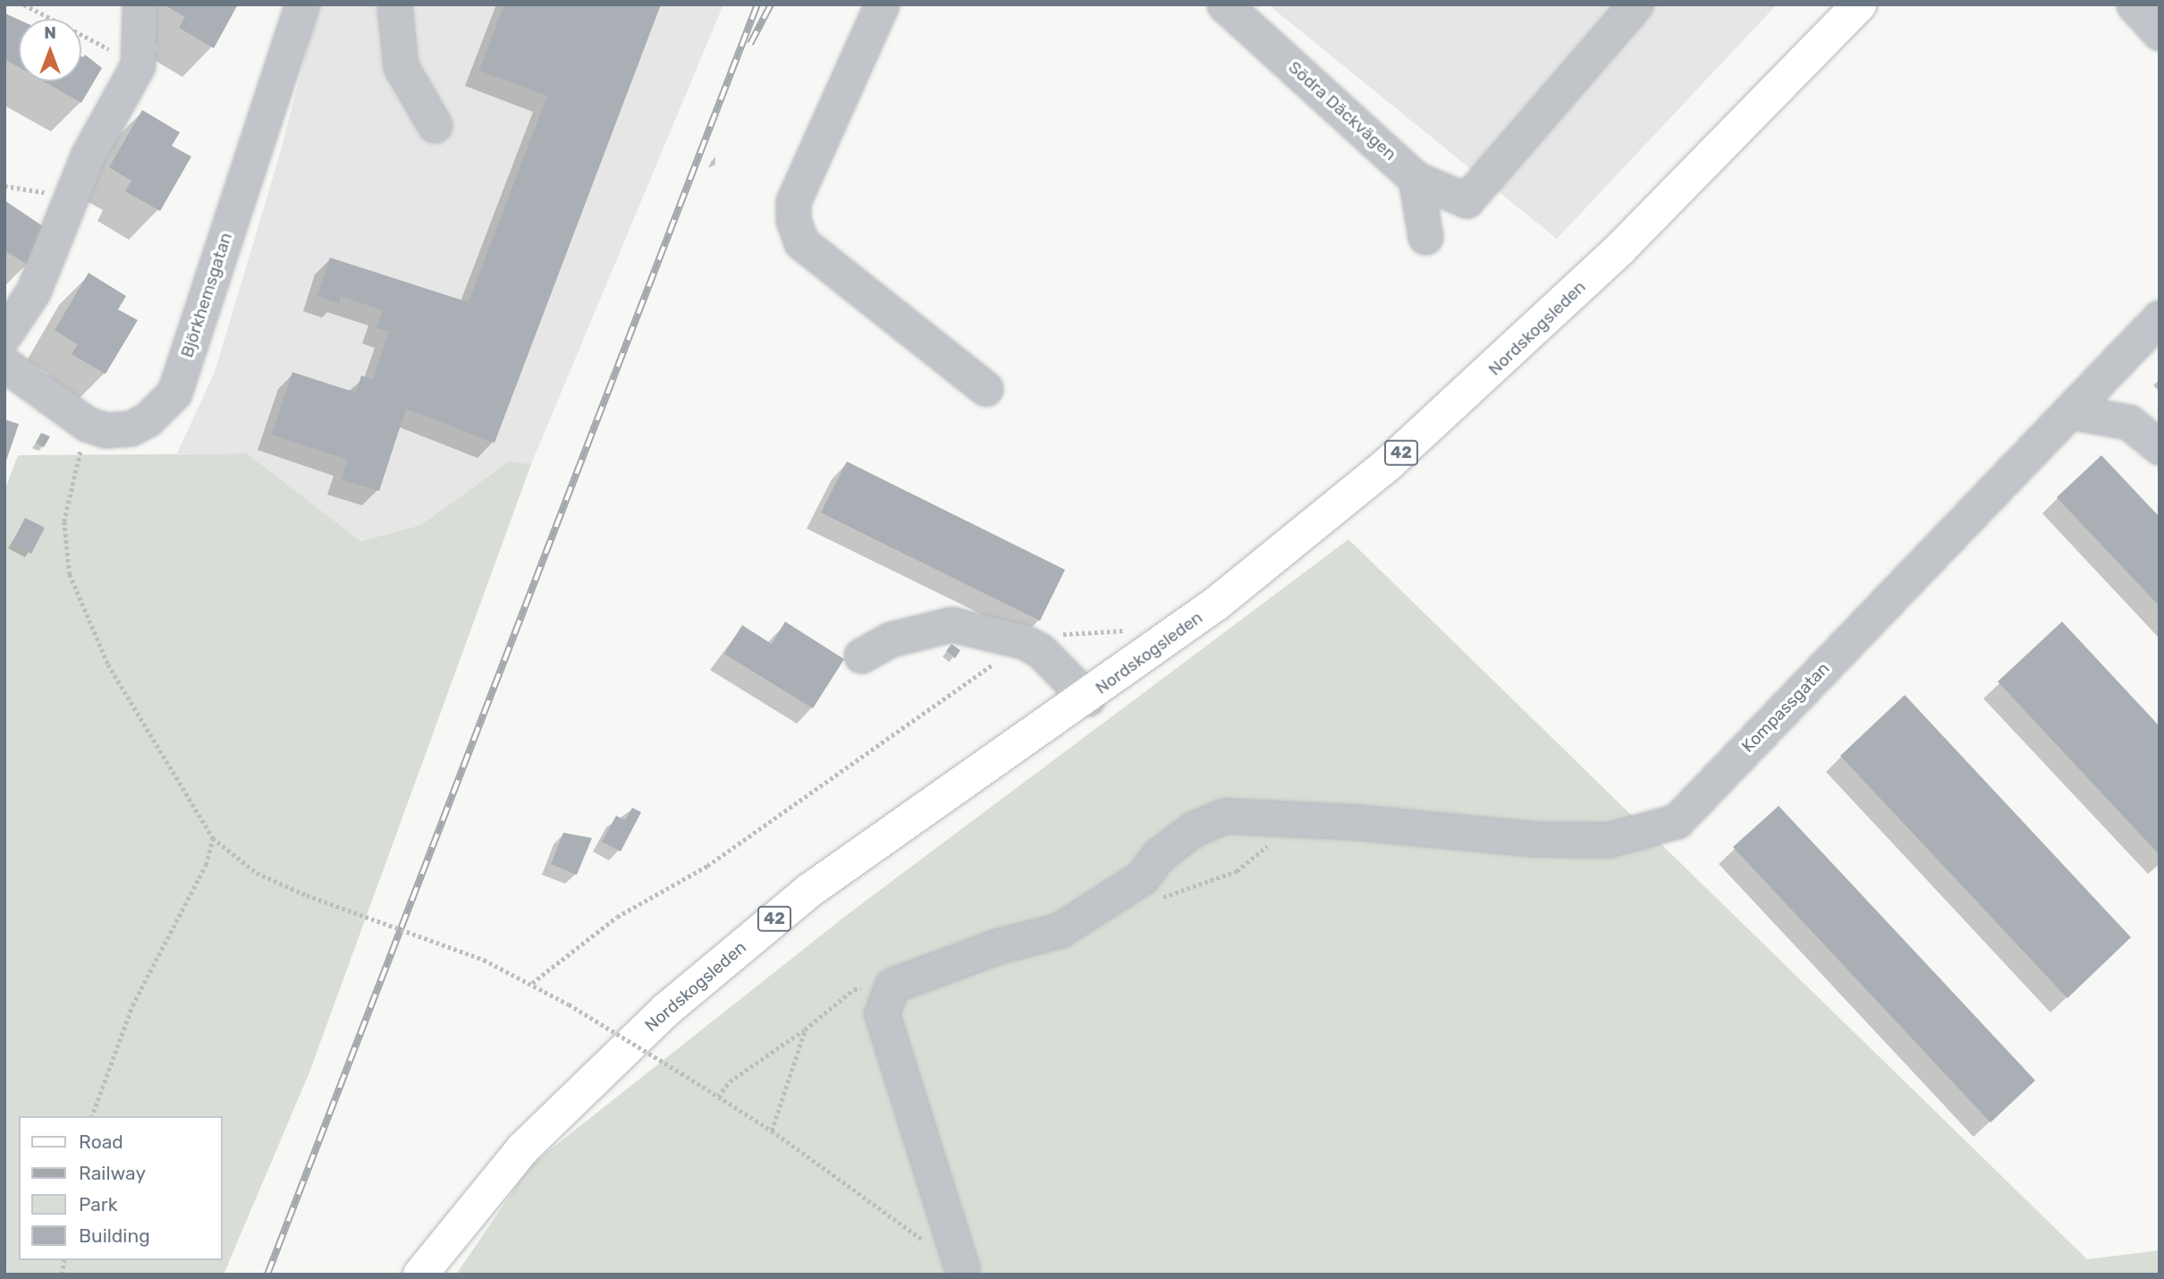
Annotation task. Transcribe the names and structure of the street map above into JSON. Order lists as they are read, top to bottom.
{
  "streets": {
    "main road": ["Nordskogsleden", "42"],
    "street": ["Södra Däckvägen", "Björkhemsgatan", "Kompassgatan"]
  },
  "legend": [
    "Road",
    "Railway",
    "Park",
    "Building"
  ],
  "north": "top"
}
